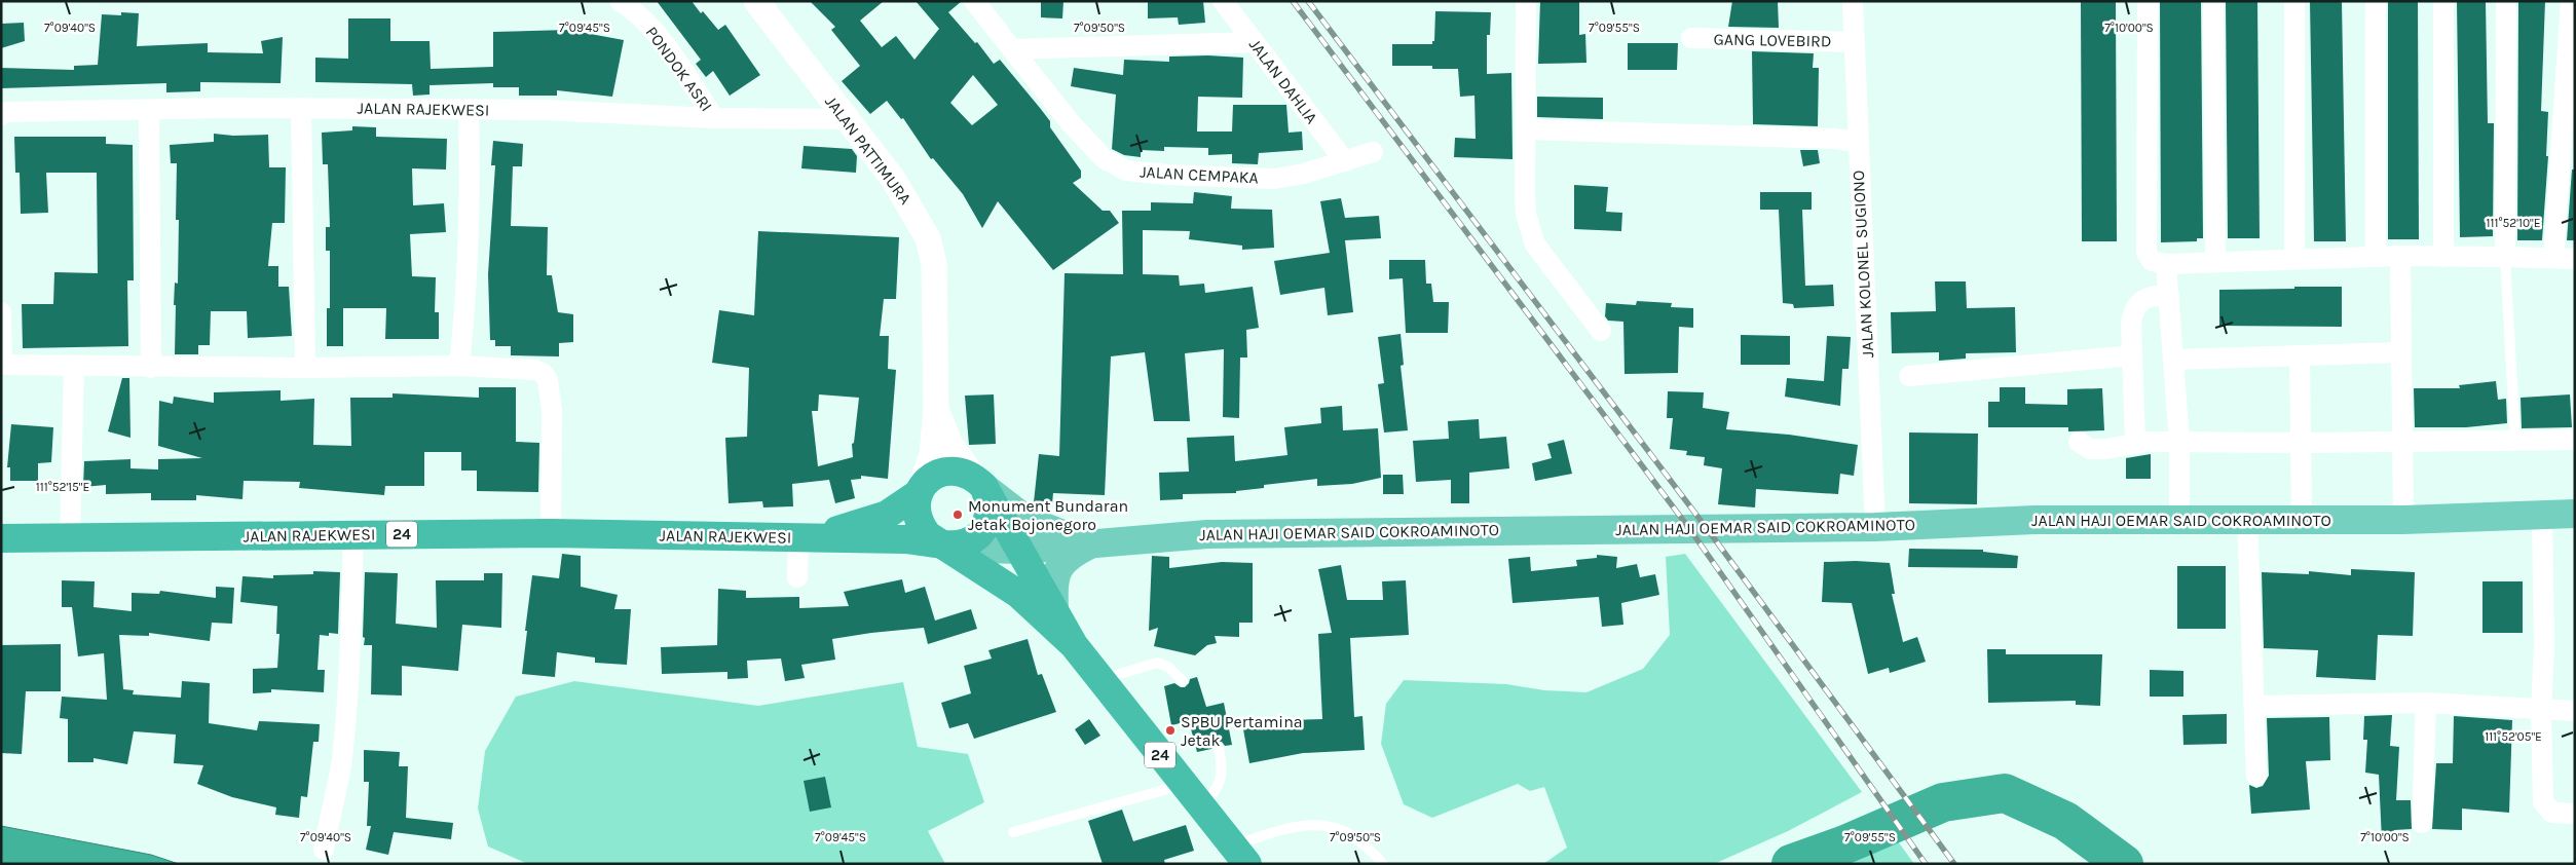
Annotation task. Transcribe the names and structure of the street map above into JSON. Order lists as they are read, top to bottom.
{
  "streets": {
    "highway": ["JALAN RAJEKWESI", "24"],
    "main road": ["JALAN HAJI OEMAR SAID COKROAMINOTO"],
    "street": [
      "GANG LOVEBIRD",
      "PONDOK ASRI",
      "JALAN DAHLIA",
      "JALAN PATTIMURA",
      "JALAN CEMPAKA",
      "JALAN KOLONEL SUGIONO"
    ]
  },
  "crossings": [
    ["GANG LOVEBIRD", "JALAN KOLONEL SUGIONO"],
    ["PONDOK ASRI", "JALAN RAJEKWESI"],
    ["JALAN DAHLIA", "JALAN CEMPAKA"],
    ["JALAN RAJEKWESI", "JALAN PATTIMURA"],
    ["JALAN RAJEKWESI", "24"],
    ["JALAN PATTIMURA", "JALAN HAJI OEMAR SAID COKROAMINOTO"],
    ["JALAN PATTIMURA", "24"],
    ["JALAN KOLONEL SUGIONO", "JALAN HAJI OEMAR SAID COKROAMINOTO"],
    ["JALAN HAJI OEMAR SAID COKROAMINOTO", "24"]
  ],
  "places": ["Monument Bundaran Jetak Bojonegoro", "SPBU Pertamina Jetak"],
  "coordinates": [
    "7°09'40\"S",
    "7°09'45\"S",
    "7°09'50\"S",
    "7°09'55\"S",
    "7°10'00\"S",
    "111°52'10\"E",
    "111°52'15\"E",
    "111°52'05\"E"
  ]
}
